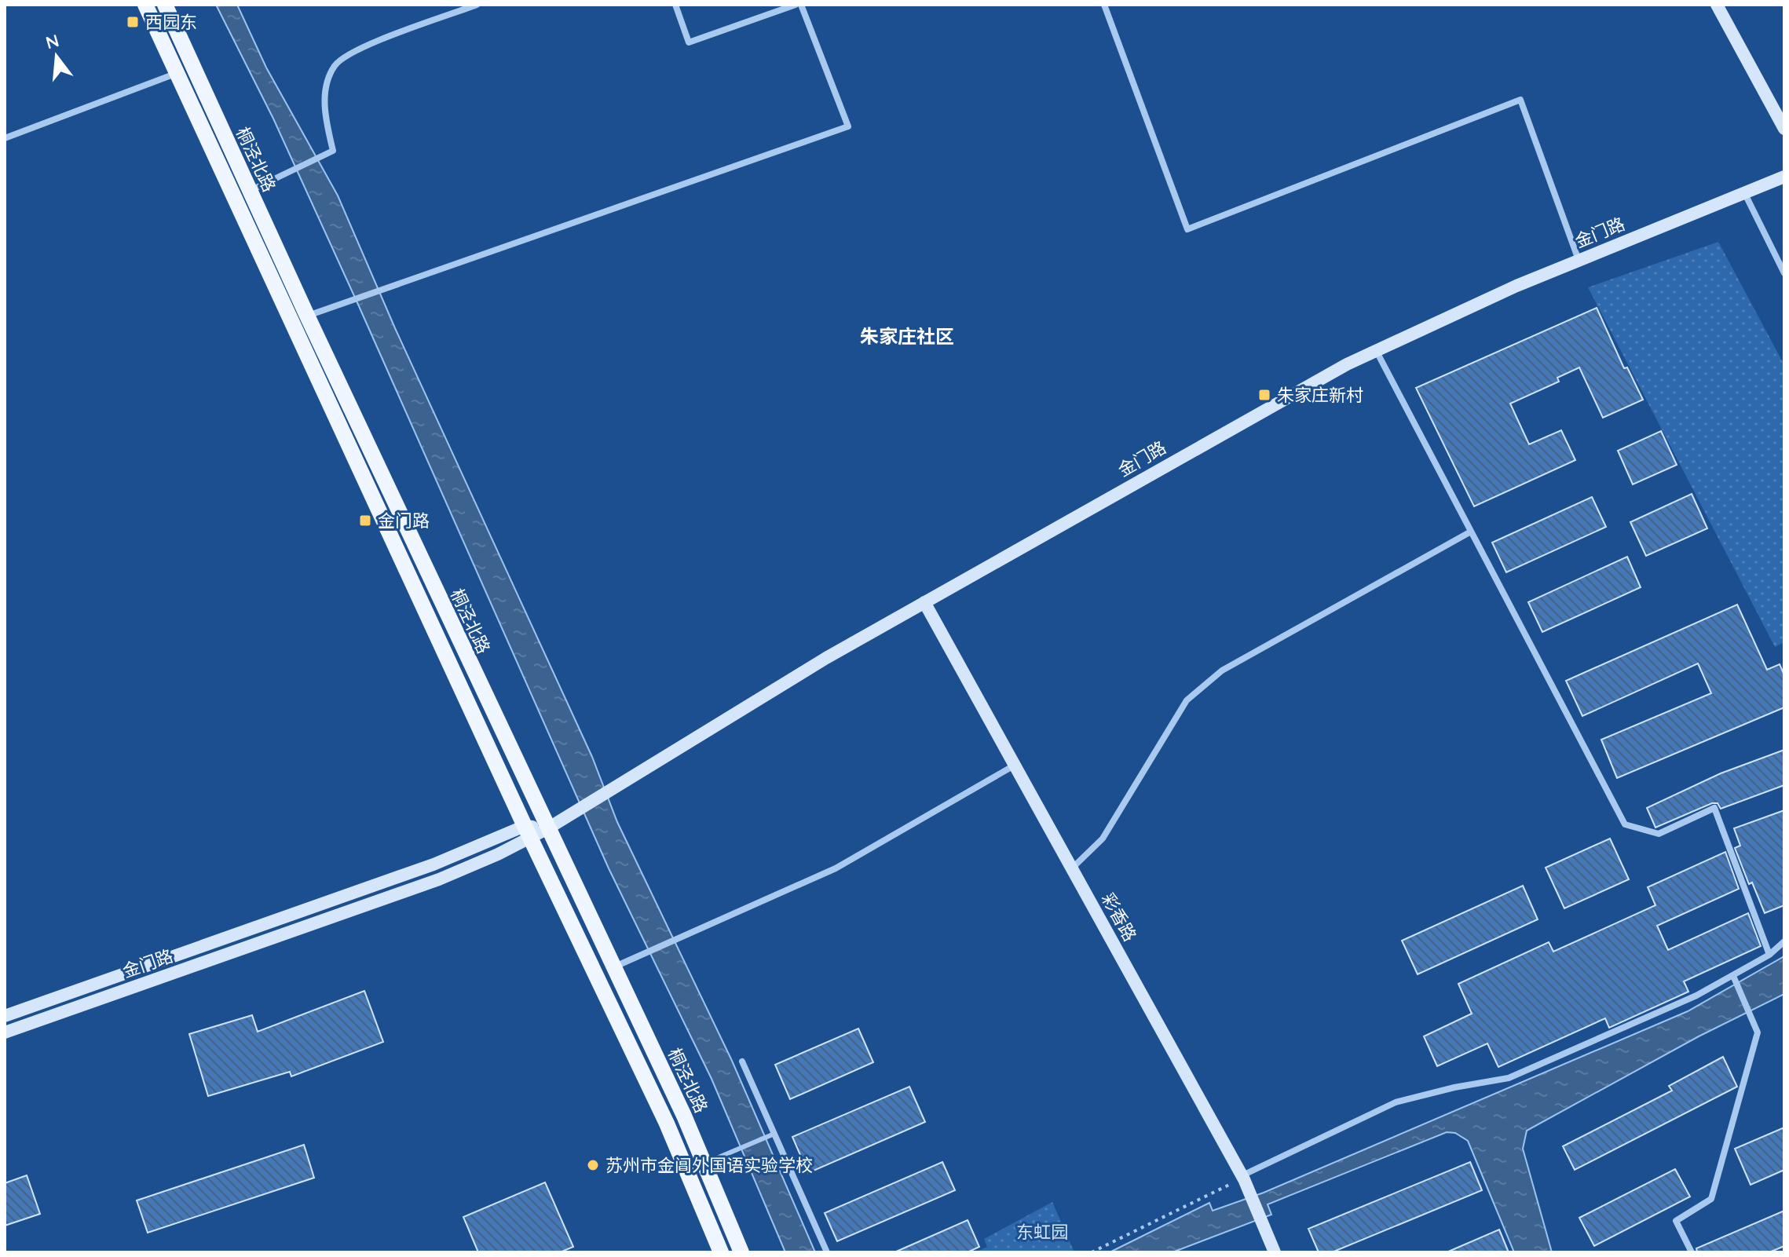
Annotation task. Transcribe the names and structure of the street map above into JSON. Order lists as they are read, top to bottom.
{
  "streets": {
    "main road": ["桐泾北路", "金门路", "彩香路"]
  },
  "crossings": [
    ["桐泾北路", "金门路"],
    ["金门路", "彩香路"]
  ],
  "districts": ["朱家庄社区"],
  "parks": ["东虹园"],
  "places": {
    "transit": ["西园东", "朱家庄新村", "金门路"],
    "other": ["苏州市金阊外国语实验学校"]
  },
  "north": "top"
}
